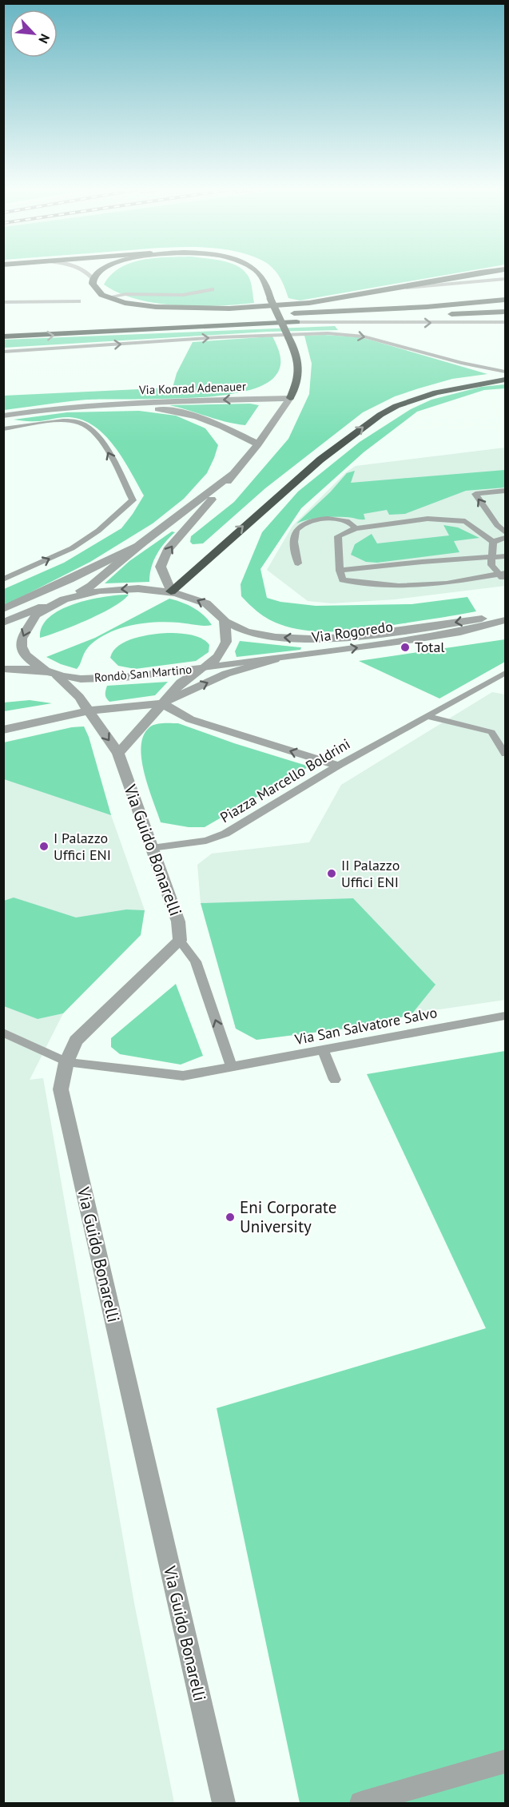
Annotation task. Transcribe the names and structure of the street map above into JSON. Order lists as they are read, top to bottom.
{
  "streets": {
    "street": [
      "Via Konrad Adenauer",
      "Via Rogoredo",
      "Rondò San Martino",
      "Via Guido Bonarelli"
    ],
    "lane": ["Piazza Marcello Boldrini", "Via San Salvatore Salvo"]
  },
  "crossings": [
    ["Via Rogoredo", "Rondò San Martino"],
    ["Rondò San Martino", "Via Guido Bonarelli"],
    ["Piazza Marcello Boldrini", "Via Guido Bonarelli"],
    ["Via Guido Bonarelli", "Via San Salvatore Salvo"]
  ],
  "places": [
    "Total",
    "I Palazzo Uffici ENI",
    "II Palazzo Uffici ENI",
    "Eni Corporate University"
  ],
  "north": "bottom right"
}
